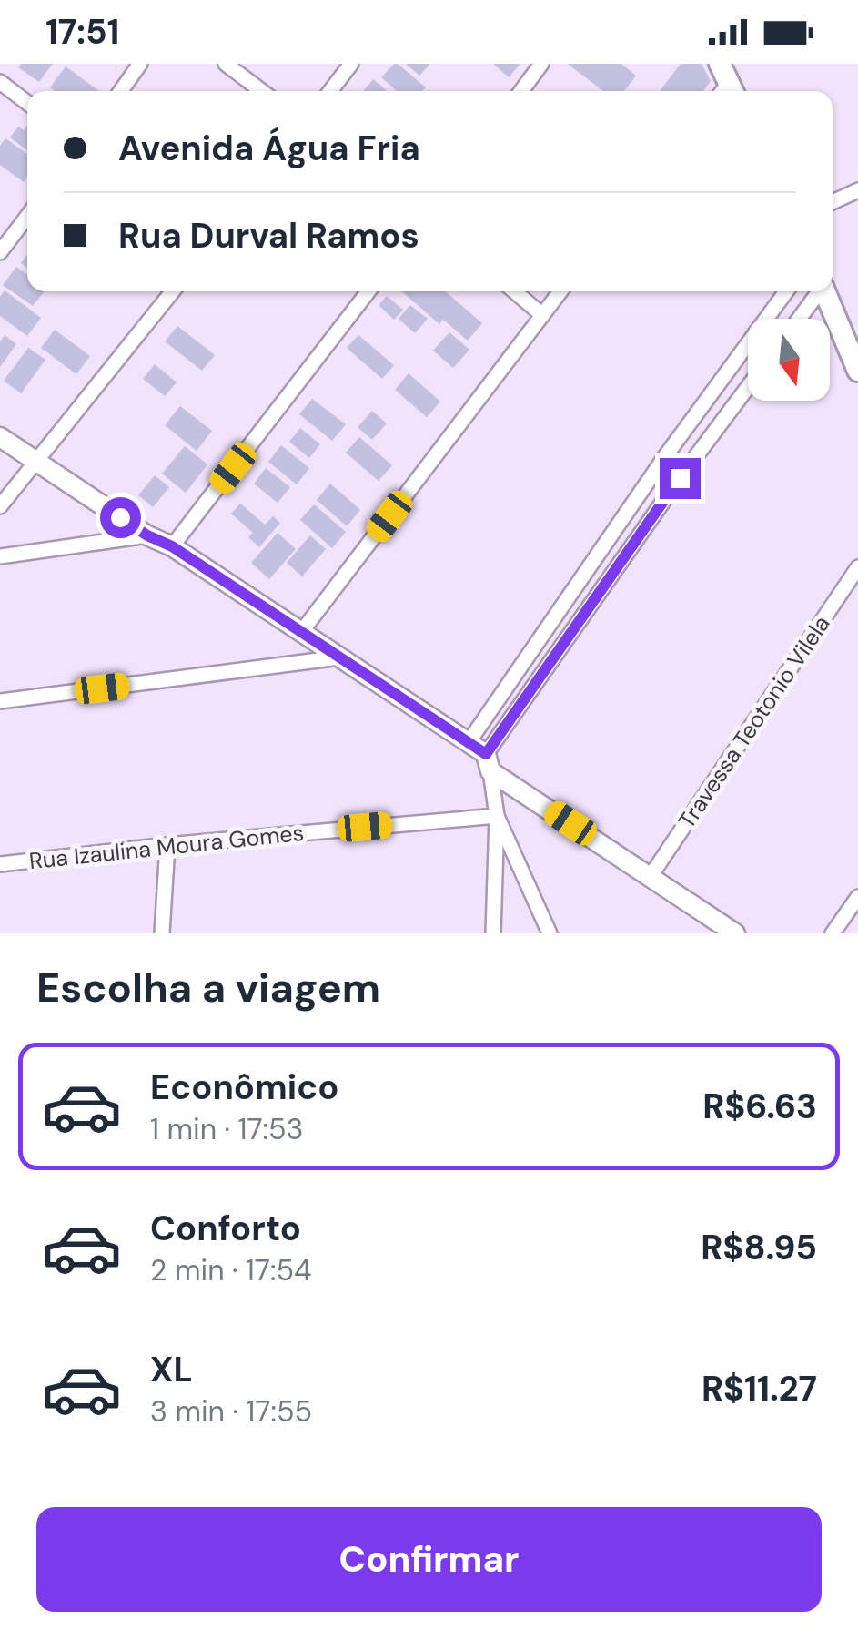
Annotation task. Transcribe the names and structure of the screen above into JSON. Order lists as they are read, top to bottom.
{
  "streets": {
    "street": ["Travessa Teotonio Vilela", "Rua Izaulina Moura Gomes"]
  },
  "north": "bottom",
  "page": {
    "status": "17:51",
    "banner": ["Avenida Água Fria", "Rua Durval Ramos"],
    "heading": "Escolha a viagem",
    "list": [
      {
        "name": "Econômico",
        "note": "1 min · 17:53",
        "value": "R$6.63"
      },
      {
        "name": "Conforto",
        "note": "2 min · 17:54",
        "value": "R$8.95"
      },
      {
        "name": "XL",
        "note": "3 min · 17:55",
        "value": "R$11.27"
      }
    ],
    "buttons": "Confirmar"
  }
}
